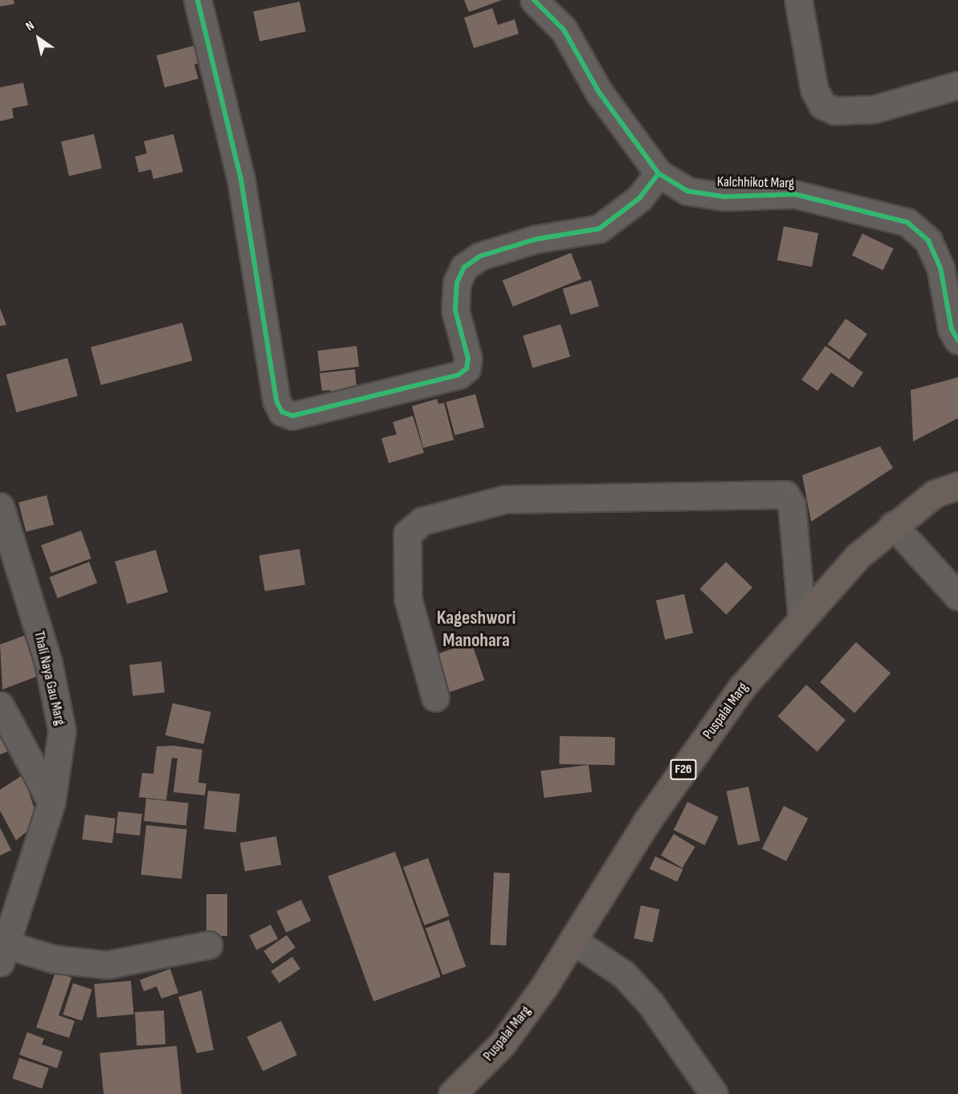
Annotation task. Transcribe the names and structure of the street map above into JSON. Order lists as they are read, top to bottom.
{
  "streets": {
    "main road": ["Puspalal Marg", "F26"],
    "street": ["Kalchhikot Marg", "Thali Naya Gau Marg"]
  },
  "districts": ["Kageshwori Manohara"],
  "north": "top left"
}
